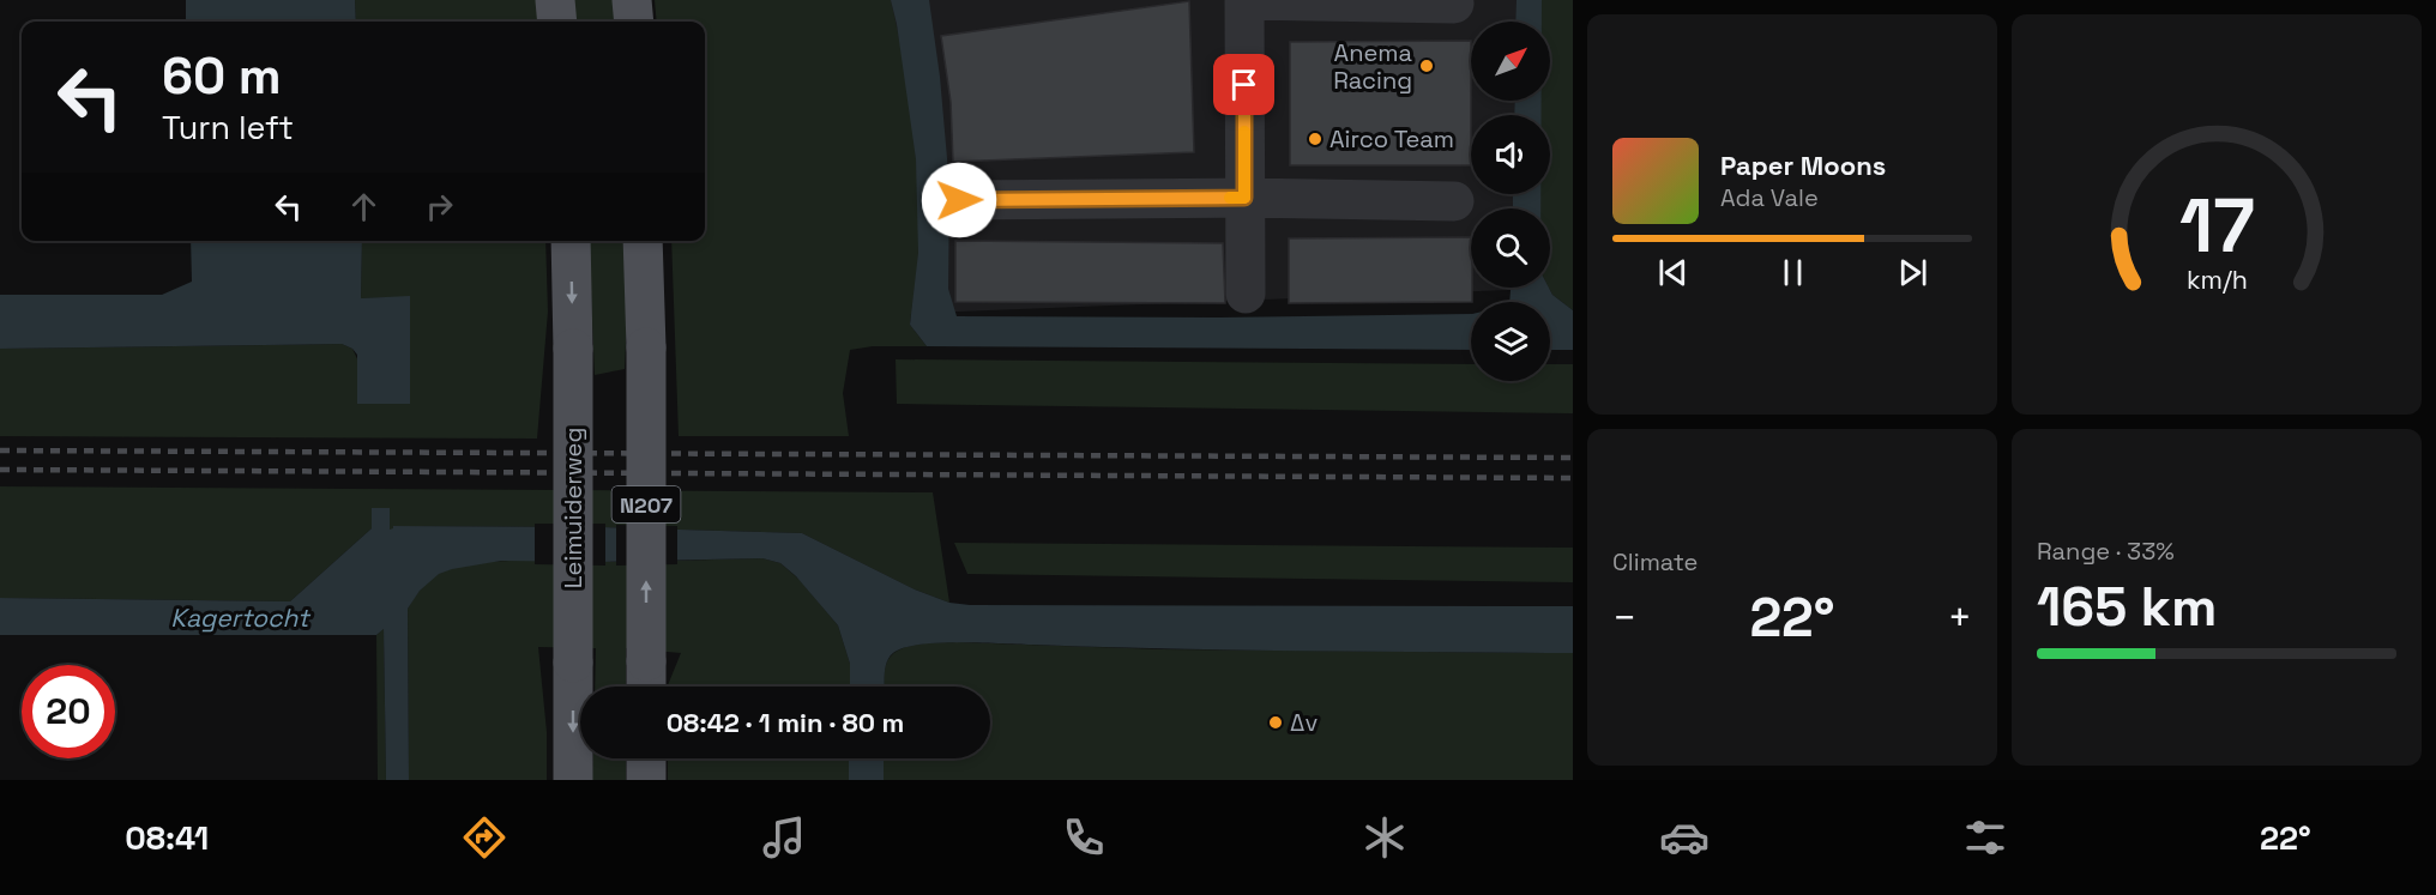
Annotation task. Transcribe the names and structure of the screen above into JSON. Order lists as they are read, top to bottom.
{
  "streets": {
    "main road": ["N207", "Leimuiderweg"]
  },
  "water": ["Kagertocht"],
  "places": ["Anema Racing", "Airco Team", "∆v"],
  "north": "top right",
  "page": {
    "turn": ["60 m", "Turn left"],
    "song": ["Paper Moons", "Ada Vale"],
    "tile": [
      "Climate",
      ["Range · 33%", "165 km"]
    ],
    "heat": ["−", "22°", "+"],
    "limit": "20",
    "trip": "08:42 · 1 min · 80 m",
    "tabs": ["08:41", "22°"],
    "gauge": ["17", "km/h"]
  }
}
